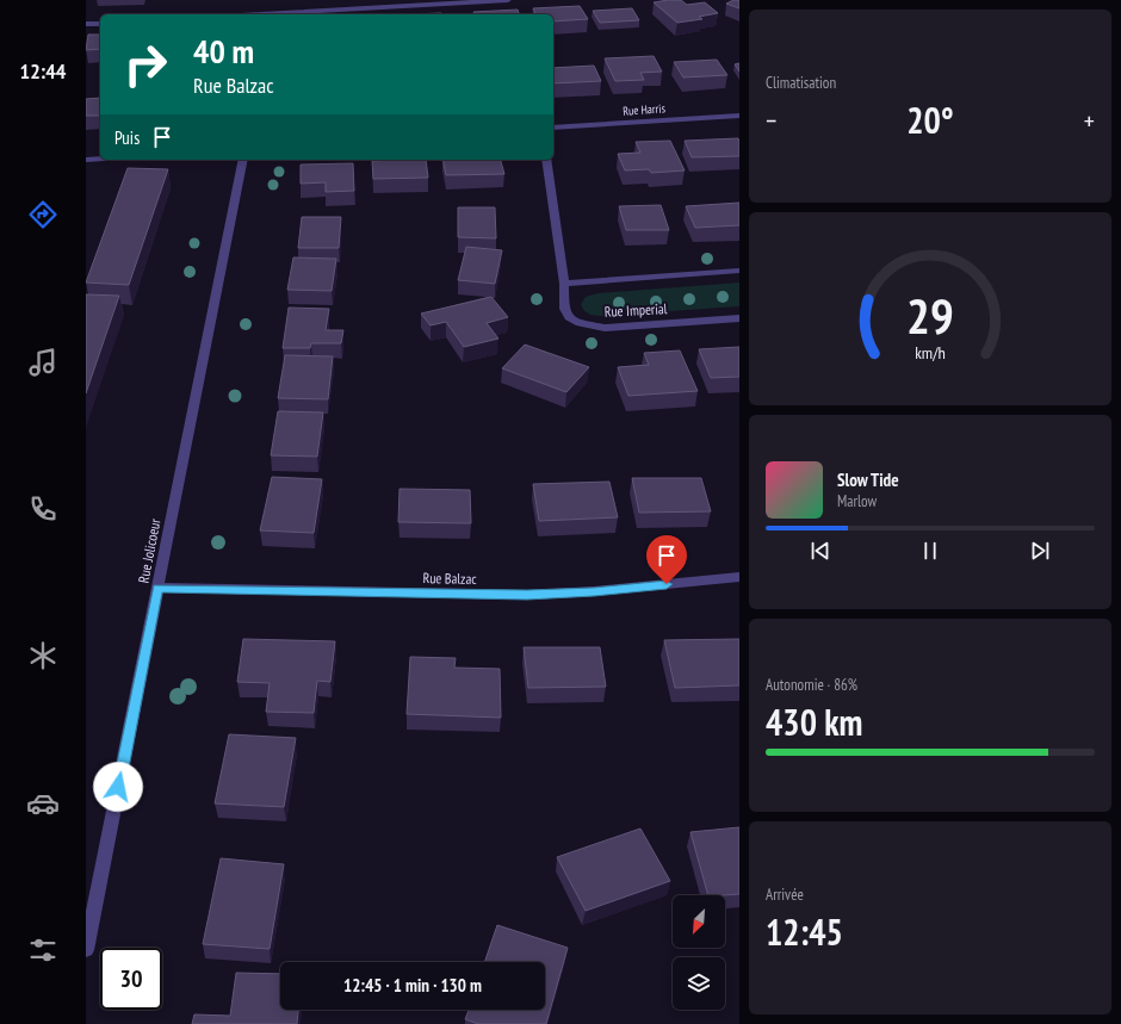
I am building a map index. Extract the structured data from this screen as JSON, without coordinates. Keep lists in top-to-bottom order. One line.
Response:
{"streets":{"street":["Rue Harris","Rue Imperial","Rue Jolicoeur","Rue Balzac"]},"crossings":[["Rue Jolicoeur","Rue Balzac"]],"north":"bottom left","page":{"tabs":"12:44","tile":["Climatisation",["Autonomie · 86%","430 km"],["Arrivée","12:45"]],"turn":["40 m","Rue Balzac"],"heat":["−","20°","+"],"then":"Puis","song":["Slow Tide","Marlow"],"limit":"30","trip":"12:45 · 1 min · 130 m","gauge":["29","km/h"]}}
